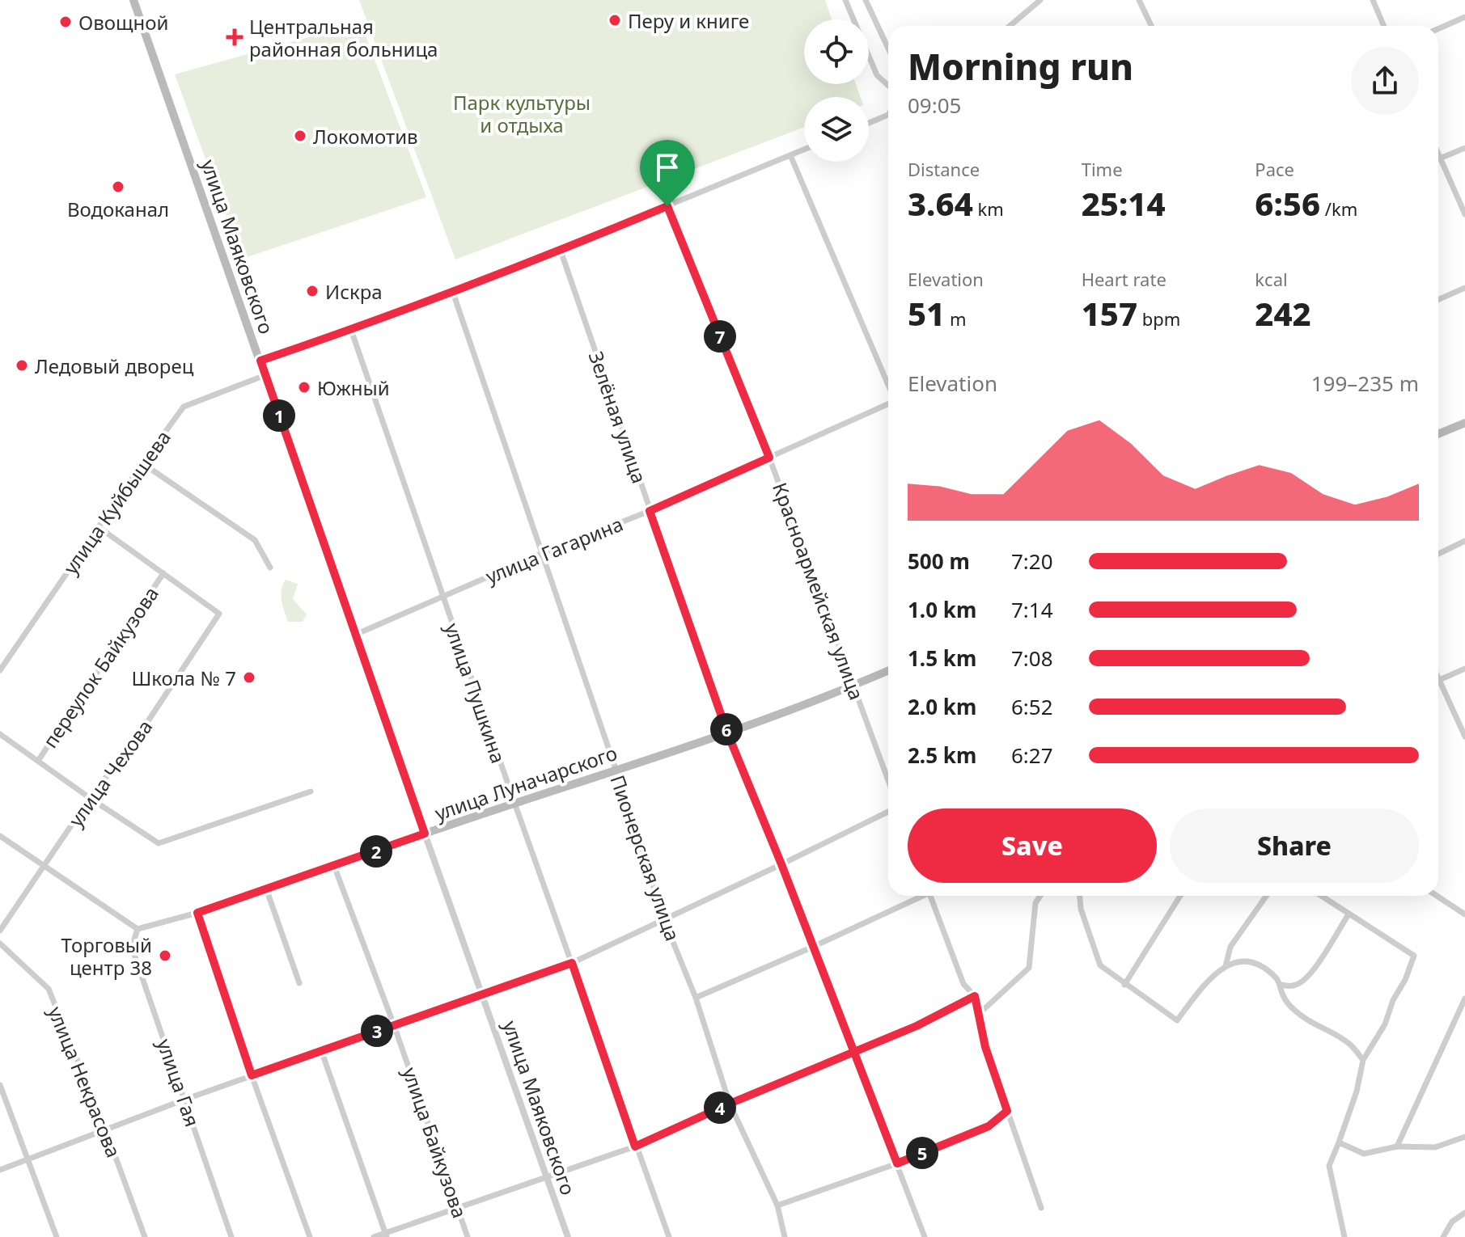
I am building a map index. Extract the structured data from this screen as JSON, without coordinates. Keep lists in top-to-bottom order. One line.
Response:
{"streets":{"main road":["улица Маяковского","улица Луначарского"],"street":["Зелёная улица","улица Куйбышева","улица Гагарина","Красноармейская улица","переулок Байкузова","улица Пушкина","улица Чехова","Пионерская улица","улица Некрасова","улица Гая","улица Байкузова"]},"crossings":[["улица Маяковского","улица Куйбышева"],["улица Маяковского","улица Гагарина"],["улица Маяковского","улица Луначарского"],["Зелёная улица","улица Гагарина"],["Зелёная улица","улица Луначарского"],["улица Гагарина","Красноармейская улица"],["улица Гагарина","улица Пушкина"],["улица Гагарина","Пионерская улица"],["Красноармейская улица","улица Луначарского"],["переулок Байкузова","улица Чехова"],["улица Пушкина","улица Луначарского"],["улица Луначарского","Пионерская улица"],["улица Луначарского","улица Гая"],["улица Луначарского","улица Байкузова"]],"parks":["Парк культуры и отдыха"],"places":{"other":["Перу и книге","Овощной","Локомотив","Водоканал","Искра","Ледовый дворец","Южный","Школа № 7","Торговый центр 38"],"health":["Центральная районная больница"]},"page":{"heading":["Morning run","09:05"],"stats":[["Distance","3.64 km"],["Time","25:14"],["Pace","6:56 /km"],["Elevation","51 m"],["Heart rate","157 bpm"],["kcal","242"]],"pins":["7","1","6","2","3","4","5"],"chart":["Elevation","199–235 m"],"list":[{"name":"500 m","note":"7:20"},{"name":"1.0 km","note":"7:14"},{"name":"1.5 km","note":"7:08"},{"name":"2.0 km","note":"6:52"},{"name":"2.5 km","note":"6:27"}],"buttons":["Save","Share"]}}
